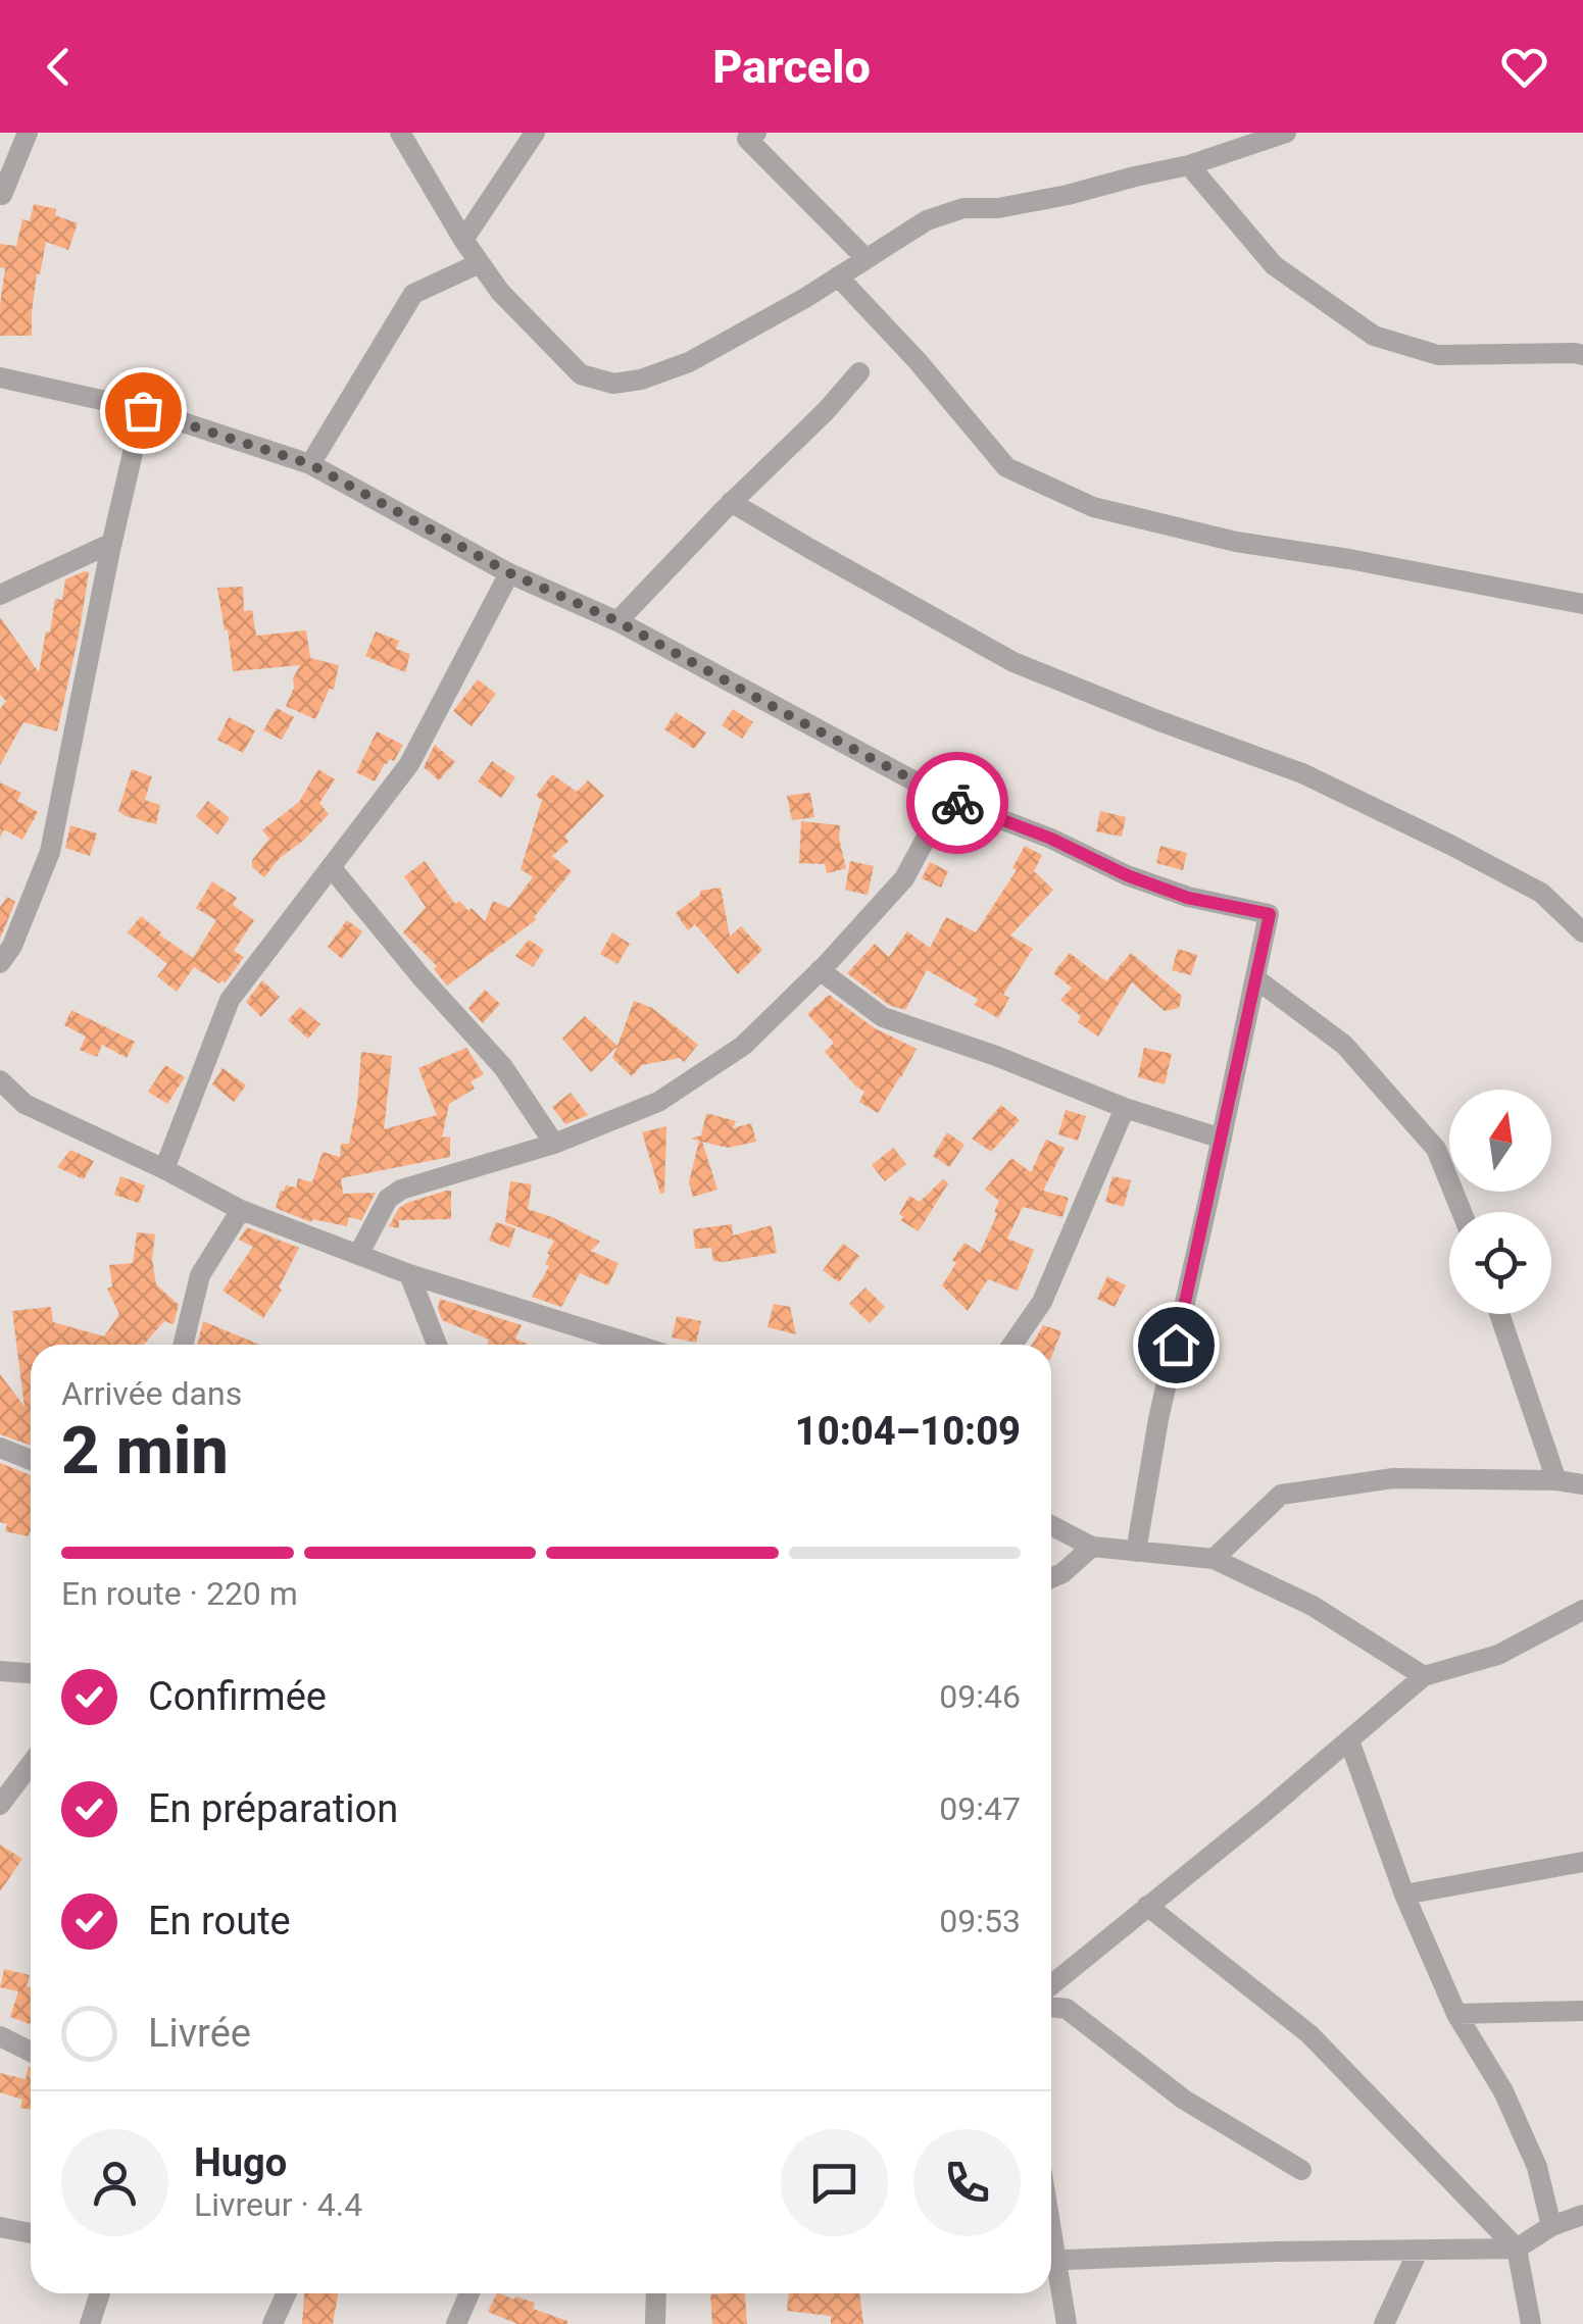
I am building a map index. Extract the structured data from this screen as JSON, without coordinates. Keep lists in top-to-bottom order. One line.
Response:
{"north":"top","page":{"header":"Parcelo","heading":["2 min","Arrivée dans","10:04–10:09"],"panel":["Hugo","Livreur · 4.4"],"bar":"En route · 220 m","list":[["Confirmée","09:46"],["En préparation","09:47"],["En route","09:53"],"Livrée"]}}
